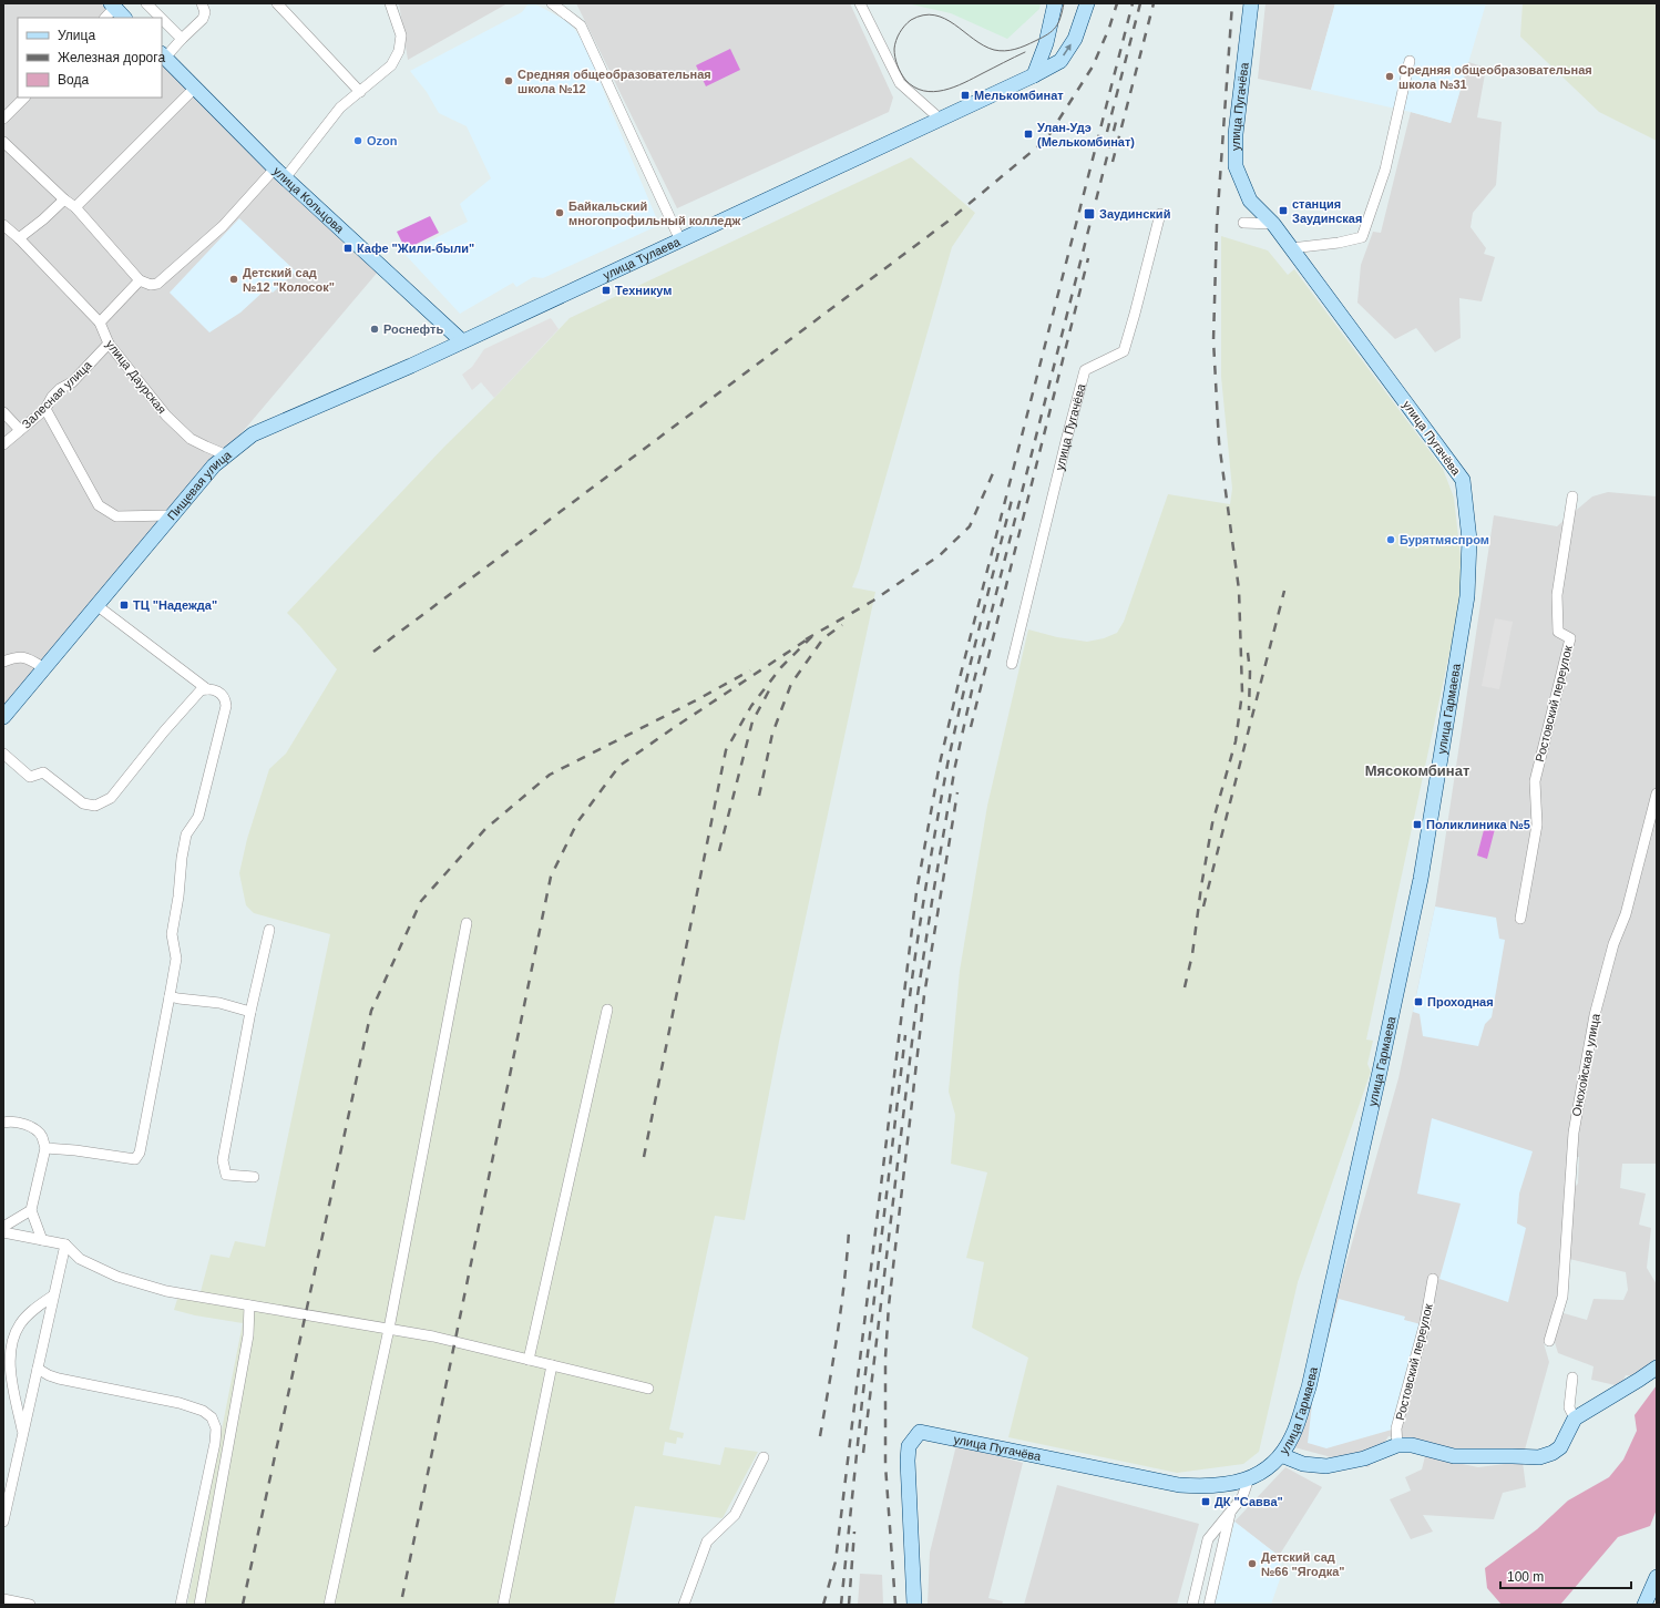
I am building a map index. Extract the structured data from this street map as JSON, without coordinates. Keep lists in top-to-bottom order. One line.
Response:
{"streets":{"street":["улица Пугачёва","улица Кольцова","улица Тулаева","улица Даурская","Залесная улица","Пищевая улица","Ростовский переулок","улица Гармаева","Онохойская улица"]},"crossings":[["улица Пугачёва","улица Гармаева"],["улица Кольцова","улица Тулаева"],["улица Кольцова","Пищевая улица"],["улица Тулаева","Пищевая улица"],["улица Даурская","Залесная улица"],["улица Даурская","Пищевая улица"]],"districts":["Мясокомбинат"],"places":{"other":["Средняя общеобразовательная школа №31","Средняя общеобразовательная школа №12","Ozon","Байкальский многопрофильный колледж","Детский сад №12 \"Колосок\"","Роснефть","Бурятмяспром","Детский сад №66 \"Ягодка\""],"transit":["Мелькомбинат","Улан-Удэ (Мелькомбинат)","станция Заудинская","Заудинский","Кафе \"Жили-были\"","Техникум","ТЦ \"Надежда\"","Поликлиника №5","Проходная","ДК \"Савва\""]},"legend":["Улица","Железная дорога","Вода"],"scale_bar":"100 m"}
